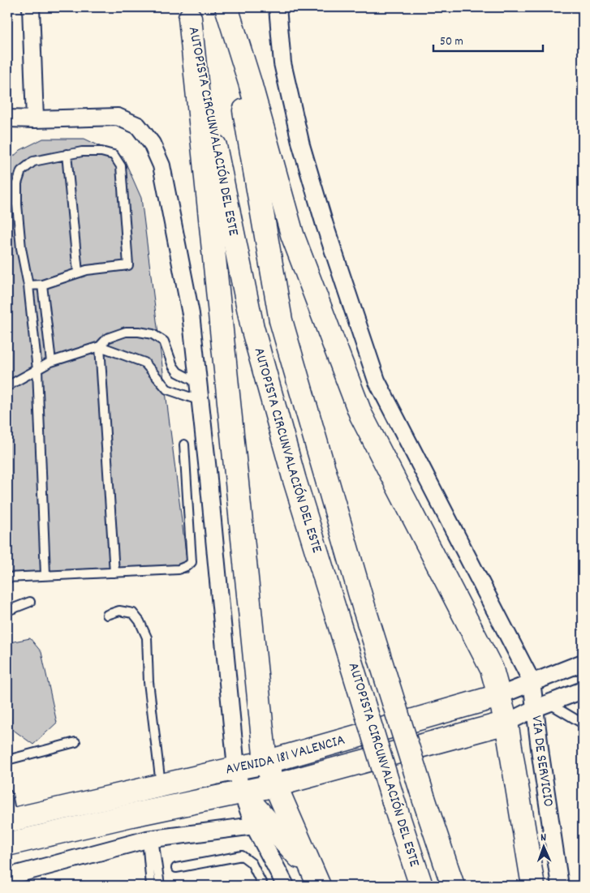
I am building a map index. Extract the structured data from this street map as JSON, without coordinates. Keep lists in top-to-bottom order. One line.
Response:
{"streets":{"main road":["AUTOPISTA CIRCUNVALACIÓN DEL ESTE","AVENIDA 181 VALENCIA"],"street":["VÍA DE SERVICIO"]},"crossings":[["AVENIDA 181 VALENCIA","VÍA DE SERVICIO"]],"scale_bar":"50 m","north":"top"}
